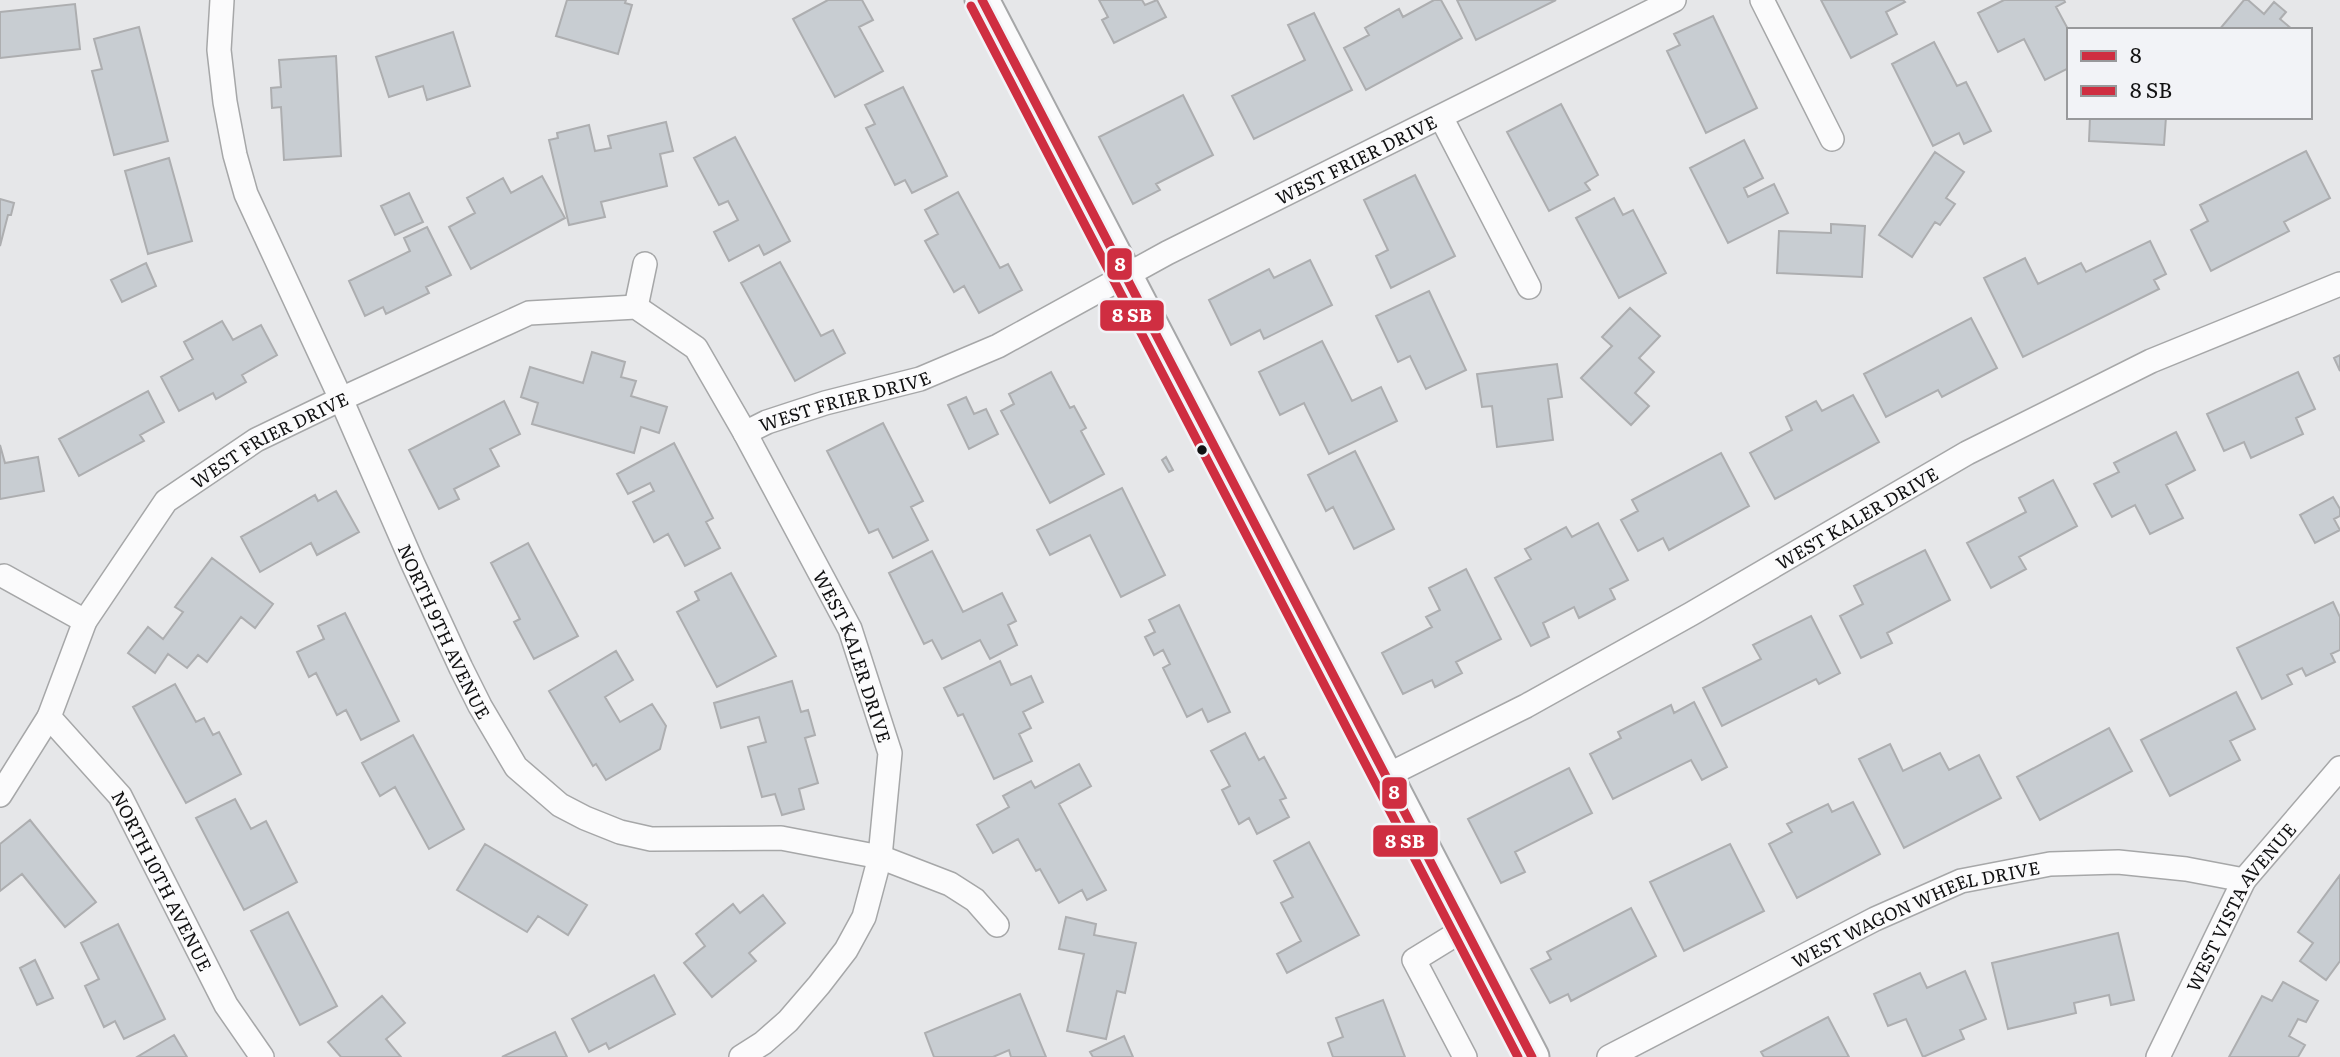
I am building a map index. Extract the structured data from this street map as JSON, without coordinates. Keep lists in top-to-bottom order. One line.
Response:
{"streets":{"street":["WEST FRIER DRIVE","WEST KALER DRIVE","NORTH 9TH AVENUE","NORTH 10TH AVENUE","WEST VISTA AVENUE","WEST WAGON WHEEL DRIVE"]},"crossings":[["WEST FRIER DRIVE","WEST KALER DRIVE"],["WEST FRIER DRIVE","NORTH 9TH AVENUE"],["WEST FRIER DRIVE","NORTH 10TH AVENUE"],["WEST KALER DRIVE","NORTH 9TH AVENUE"],["WEST VISTA AVENUE","WEST WAGON WHEEL DRIVE"]],"lines":["transit line 8"],"legend":["8","8 SB"]}
